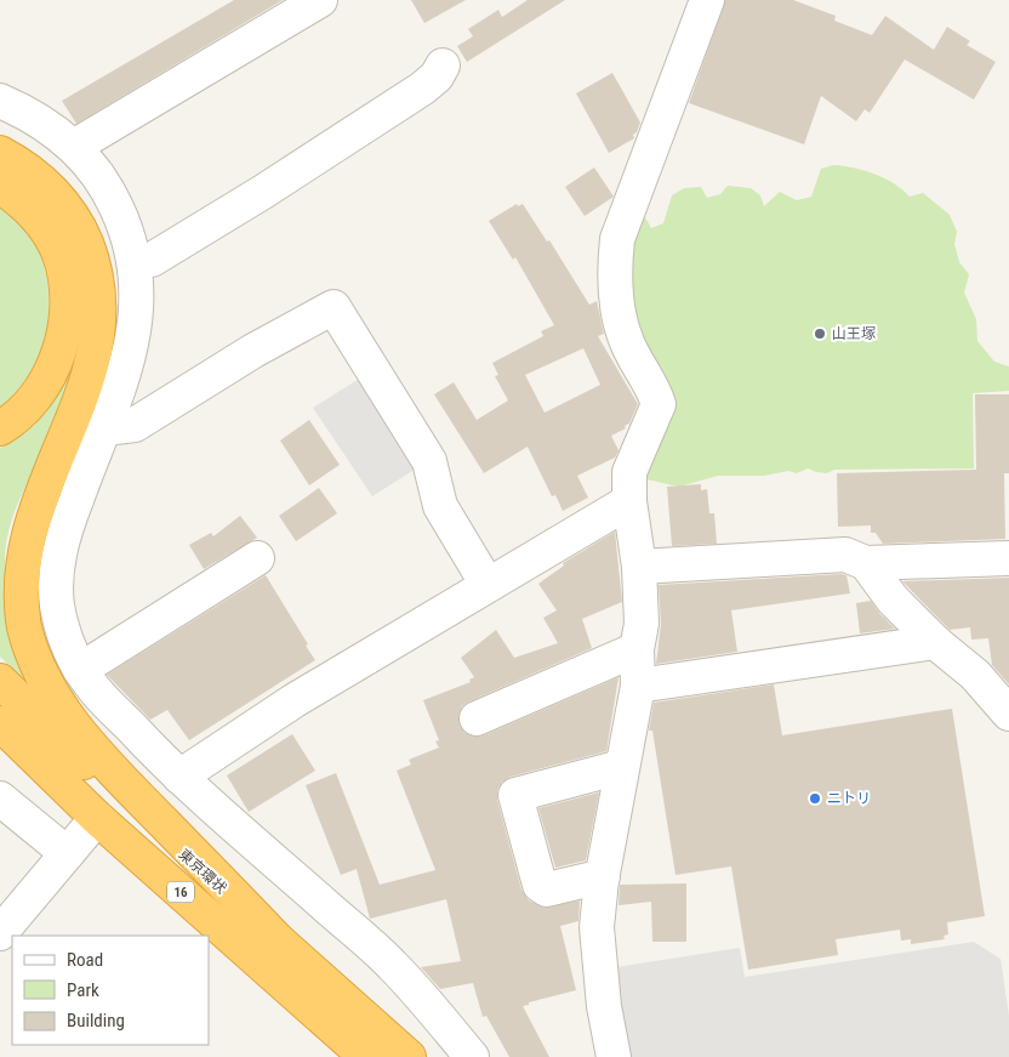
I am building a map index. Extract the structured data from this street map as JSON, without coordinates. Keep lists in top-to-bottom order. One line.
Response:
{"streets":{"highway":["東京環状","16"]},"places":["山王塚","ニトリ"],"legend":["Road","Park","Building"]}
